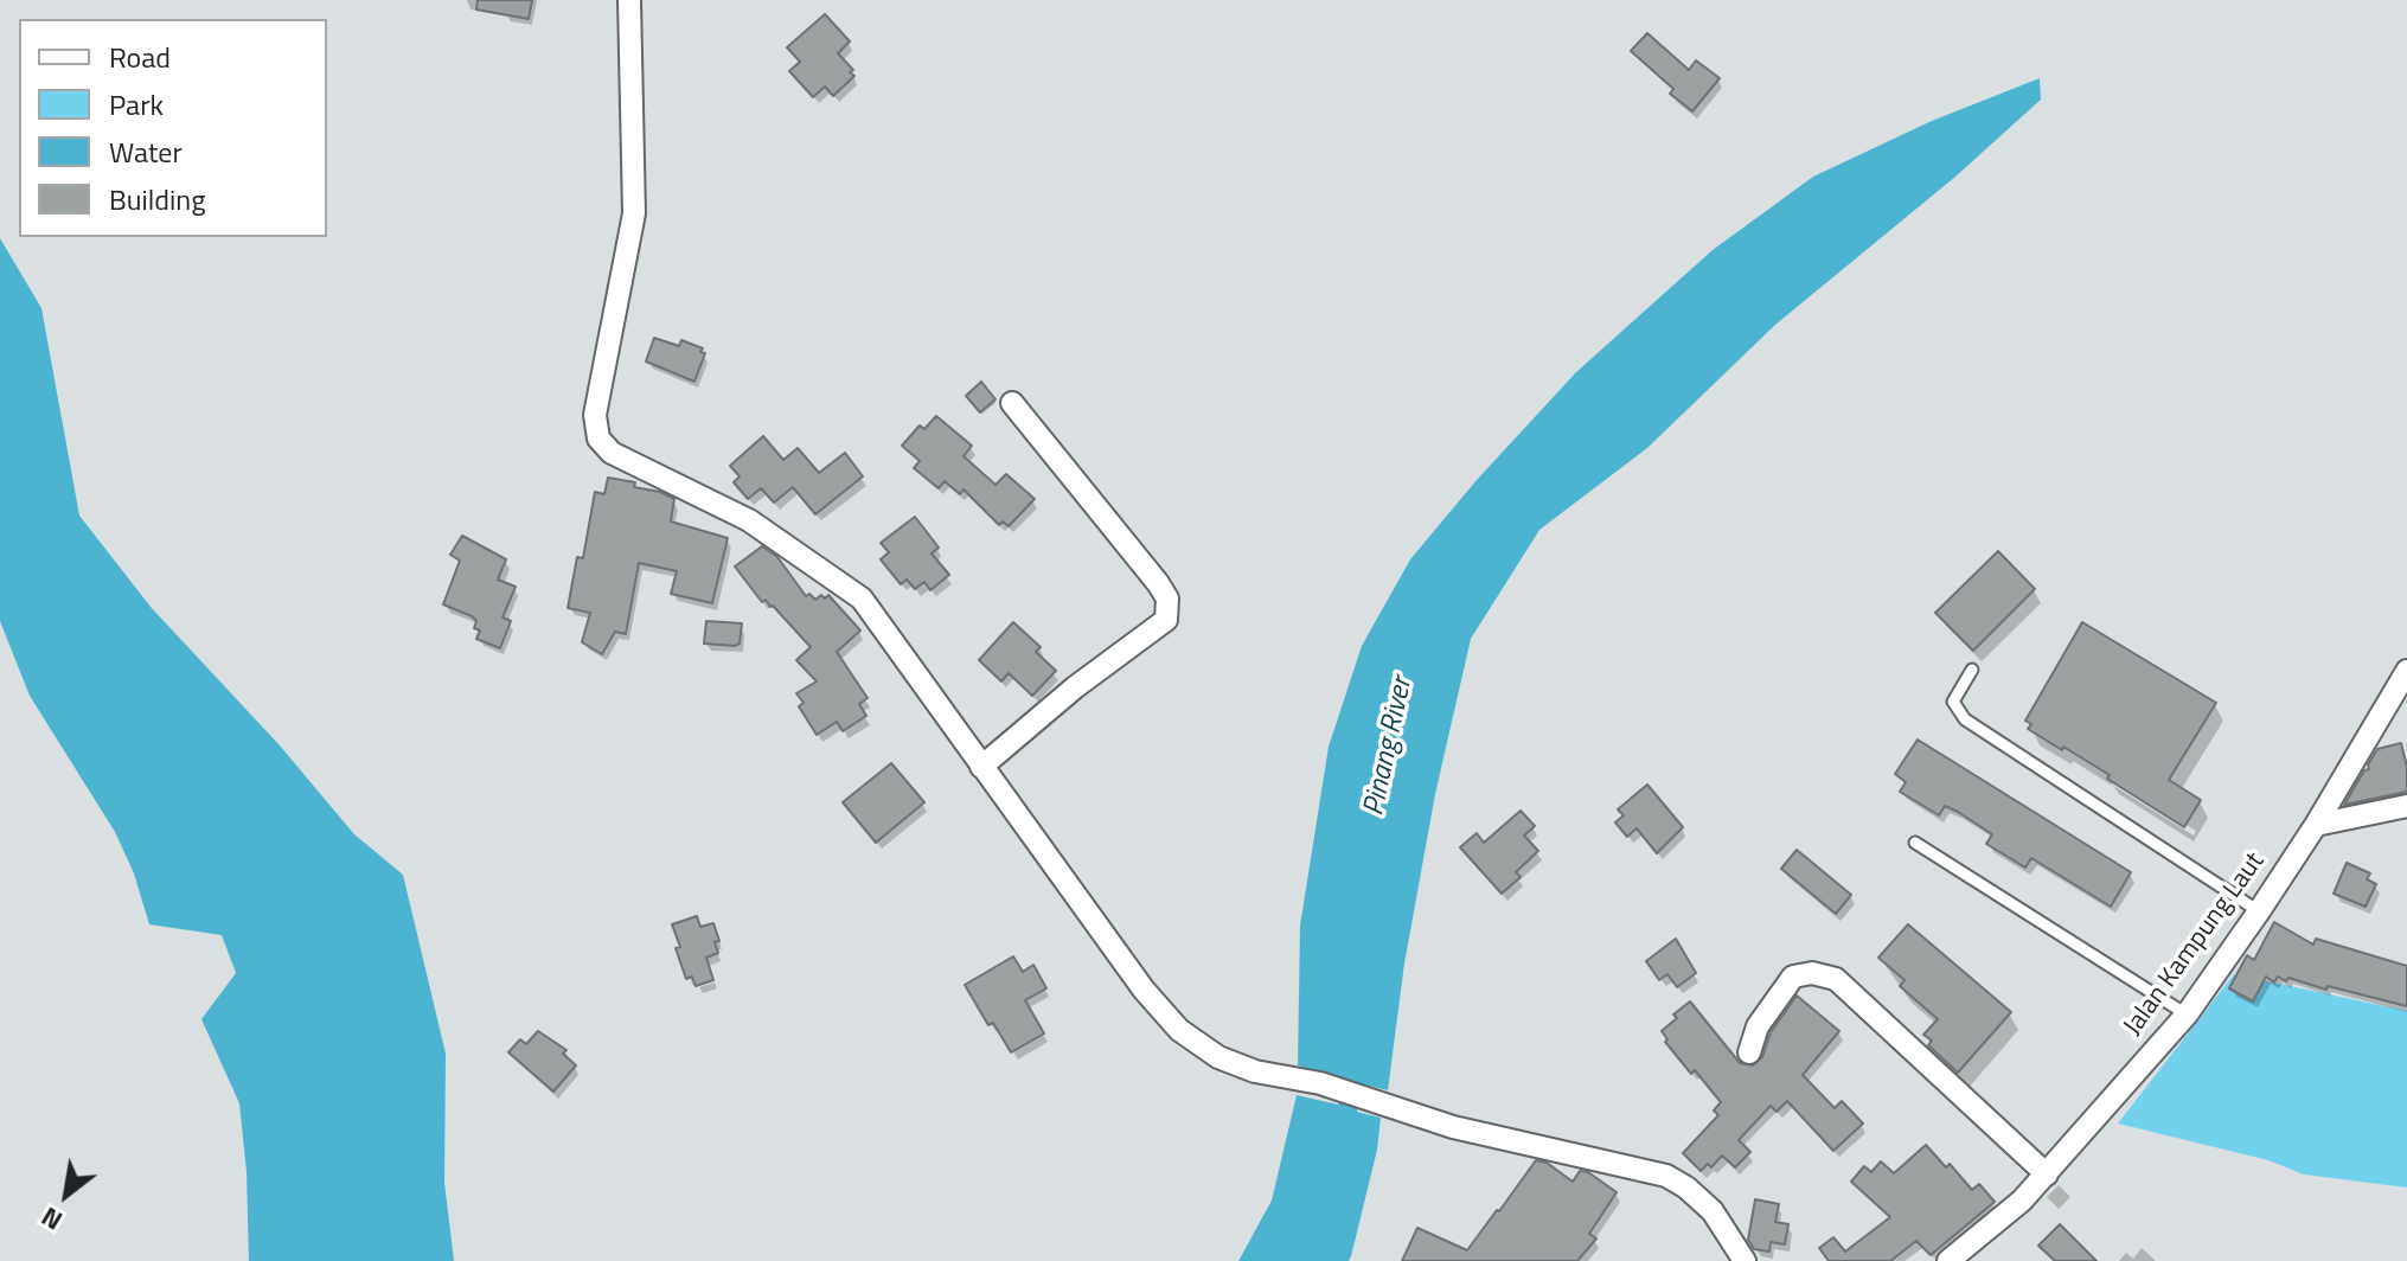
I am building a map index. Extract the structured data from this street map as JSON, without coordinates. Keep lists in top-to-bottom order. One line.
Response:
{"streets":{"street":["Jalan Kampung Laut"]},"water":["Pinang River"],"legend":["Road","Park","Water","Building"],"north":"bottom left"}
